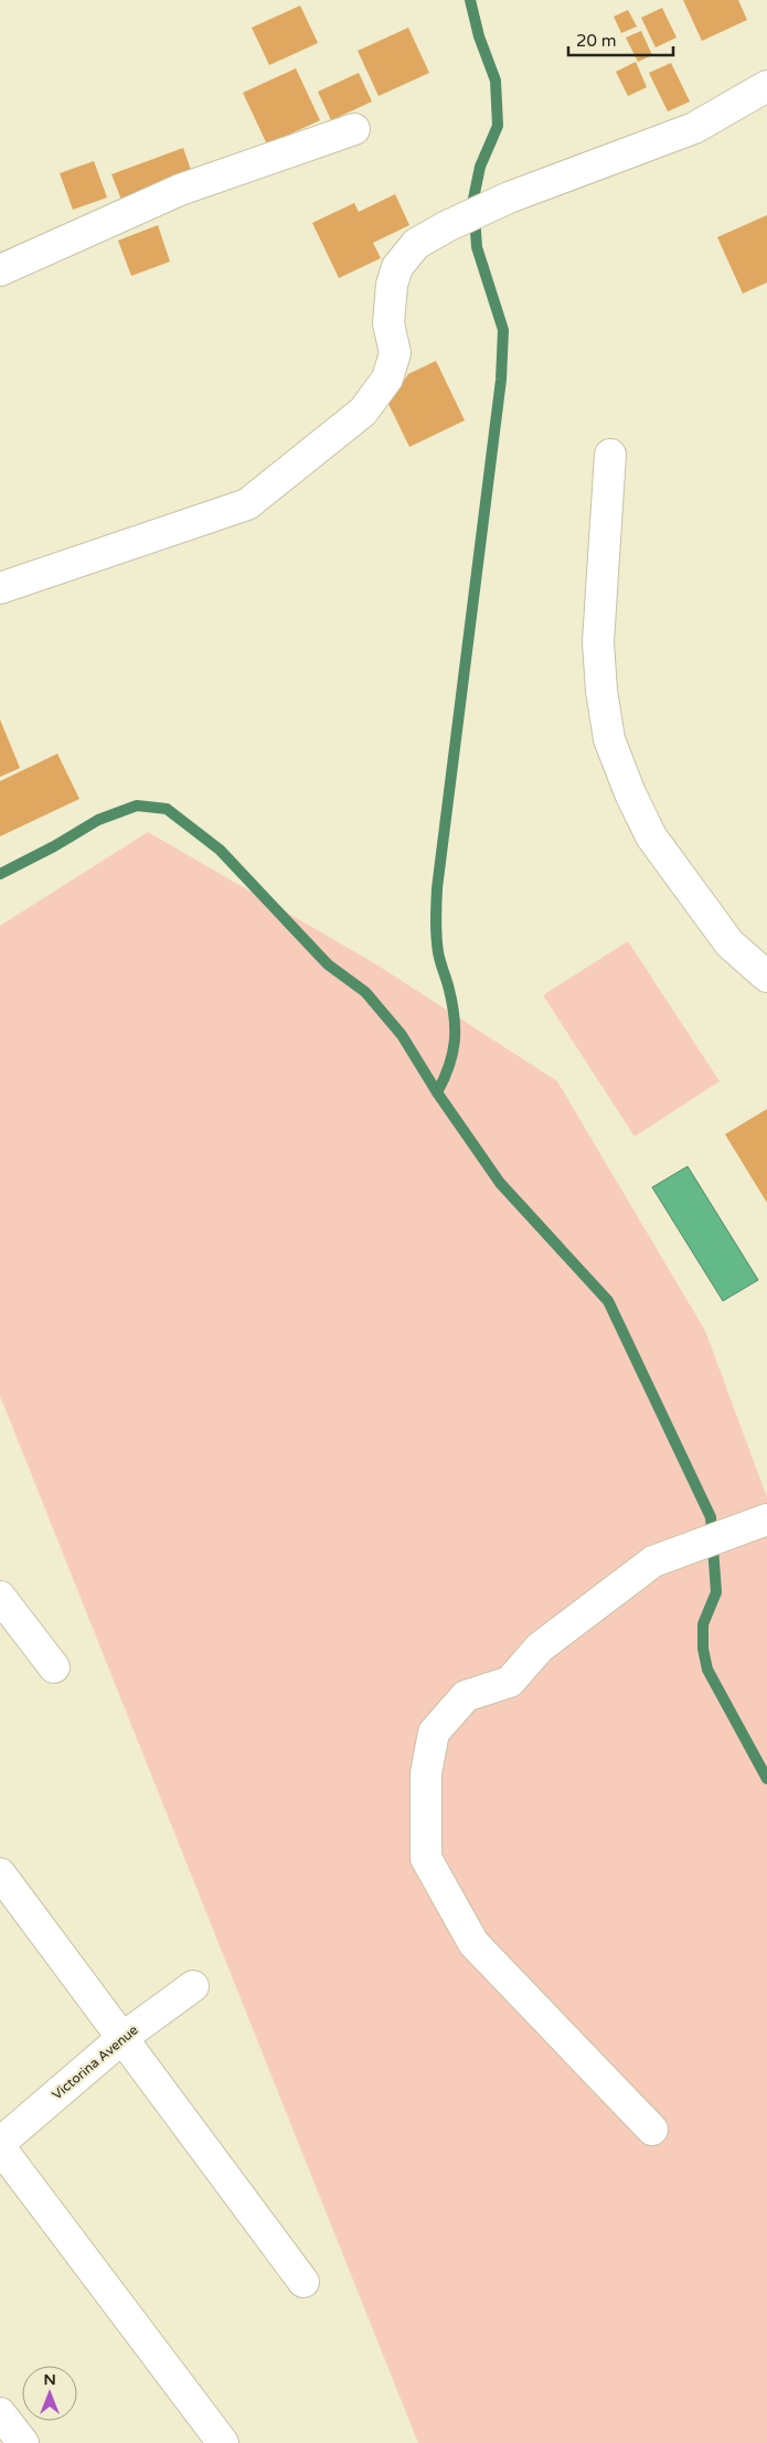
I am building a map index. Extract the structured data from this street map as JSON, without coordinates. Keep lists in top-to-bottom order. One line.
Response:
{"streets":{"street":["Victorina Avenue"]},"scale_bar":"20 m","north":"top"}
